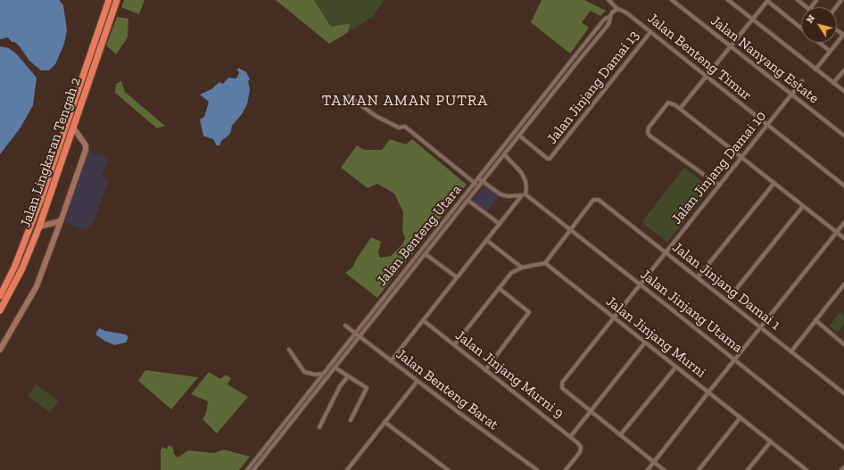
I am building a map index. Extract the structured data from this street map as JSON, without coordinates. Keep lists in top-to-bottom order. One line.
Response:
{"streets":{"highway":["Jalan Lingkaran Tengah 2"],"street":["Jalan Benteng Timur","Jalan Nanyang Estate","Jalan Jinjang Damai 13","Jalan Jinjang Damai 10","Jalan Benteng Utara","Jalan Jinjang Damai 1","Jalan Jinjang Utama","Jalan Jinjang Murni","Jalan Jinjang Murni 9","Jalan Benteng Barat"]},"crossings":[["Jalan Benteng Timur","Jalan Jinjang Damai 13"],["Jalan Benteng Timur","Jalan Jinjang Damai 10"],["Jalan Benteng Timur","Jalan Benteng Utara"],["Jalan Nanyang Estate","Jalan Jinjang Damai 10"],["Jalan Jinjang Damai 13","Jalan Benteng Utara"],["Jalan Jinjang Damai 10","Jalan Jinjang Damai 1"],["Jalan Jinjang Damai 10","Jalan Jinjang Utama"],["Jalan Jinjang Damai 10","Jalan Jinjang Murni"],["Jalan Benteng Utara","Jalan Benteng Barat"],["Jalan Jinjang Damai 1","Jalan Jinjang Utama"]],"districts":["TAMAN AMAN PUTRA"],"north":"top left"}
